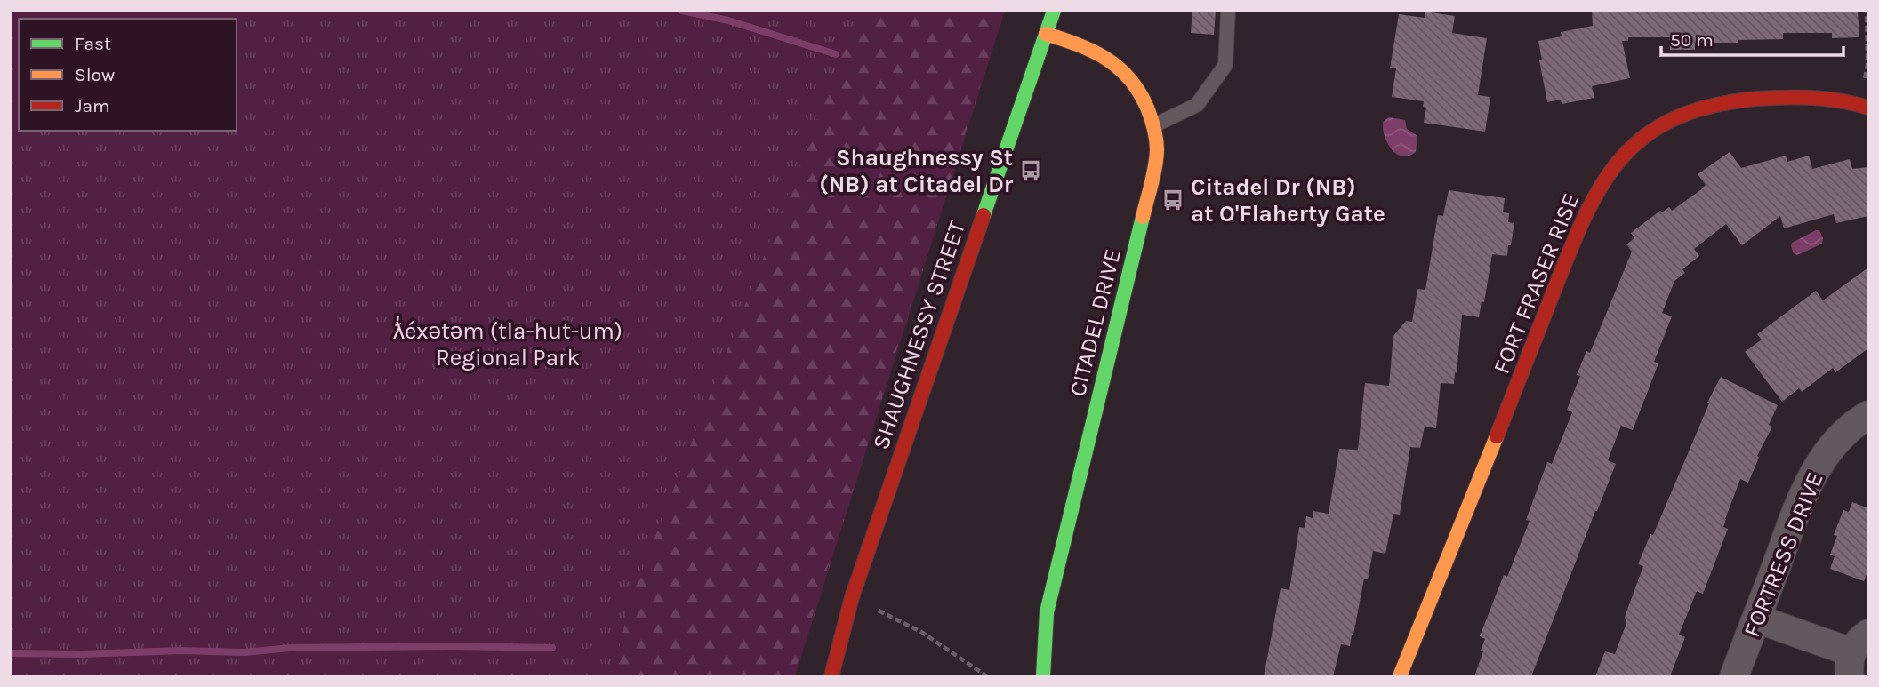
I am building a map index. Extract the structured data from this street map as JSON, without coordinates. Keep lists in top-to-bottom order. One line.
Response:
{"streets":{"street":["FORT FRASER RISE","CITADEL DRIVE","SHAUGHNESSY STREET","FORTRESS DRIVE"]},"crossings":[["CITADEL DRIVE","SHAUGHNESSY STREET"]],"parks":["ƛ̓éxətəm (tla-hut-um) Regional Park"],"places":{"bus stop":["Shaughnessy St (NB) at Citadel Dr","Citadel Dr (NB) at O'Flaherty Gate"]},"legend":["Fast","Slow","Jam"],"scale_bar":"50 m"}
